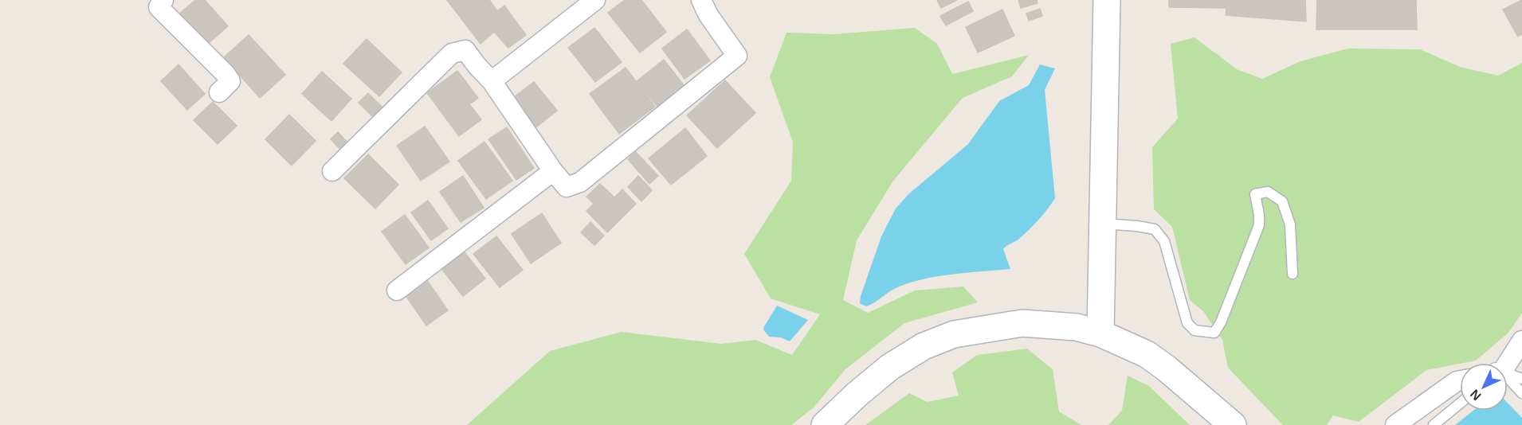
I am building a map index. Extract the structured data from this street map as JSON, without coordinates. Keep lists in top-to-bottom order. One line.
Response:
{"north":"bottom left"}
